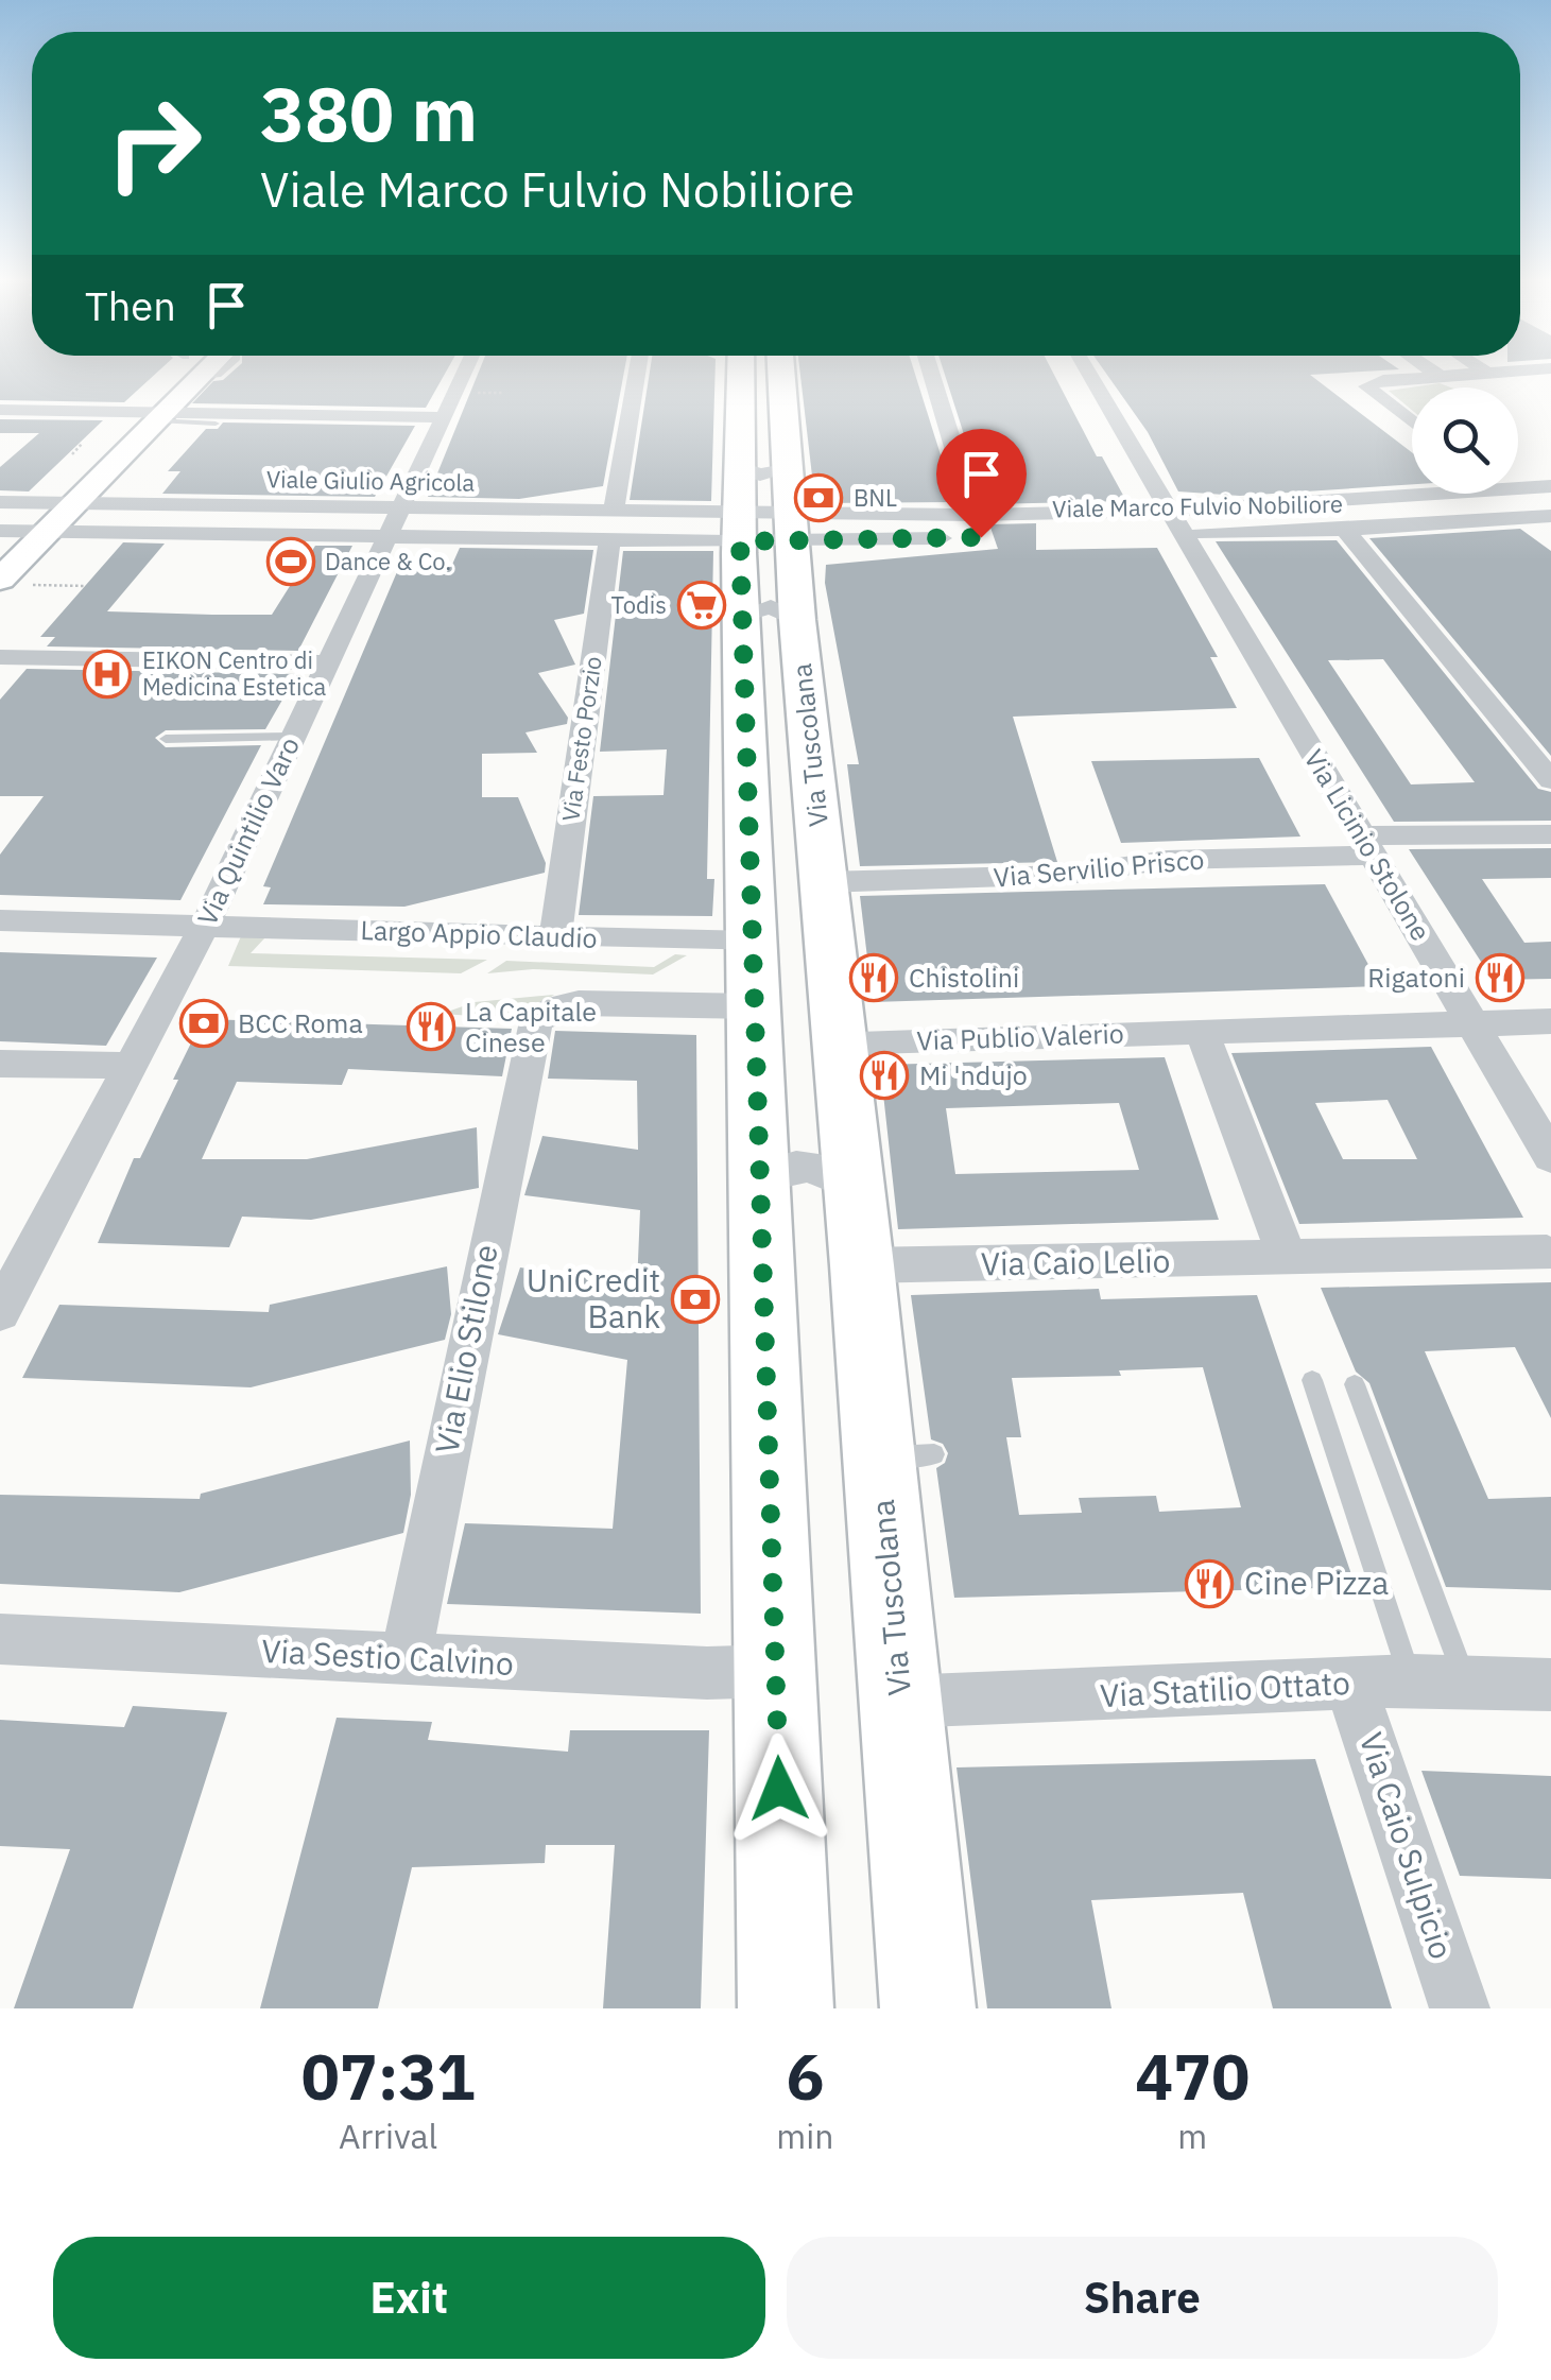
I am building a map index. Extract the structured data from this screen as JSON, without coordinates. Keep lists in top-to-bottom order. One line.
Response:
{"streets":{"main road":["Via Tuscolana"],"street":["Viale Giulio Agricola","Viale Marco Fulvio Nobiliore","Via Festo Porzio","Via Quintilio Varo","Via Licinio Stolone","Via Servilio Prisco","Largo Appio Claudio","Via Publio Valerio","Via Caio Lelio","Via Elio Stilone","Via Sestio Calvino","Via Statilio Ottato","Via Caio Sulpicio"]},"crossings":[["Viale Giulio Agricola","Viale Marco Fulvio Nobiliore"],["Viale Giulio Agricola","Via Tuscolana"],["Viale Giulio Agricola","Via Quintilio Varo"],["Viale Marco Fulvio Nobiliore","Via Tuscolana"],["Viale Marco Fulvio Nobiliore","Via Licinio Stolone"],["Via Festo Porzio","Largo Appio Claudio"],["Via Tuscolana","Via Servilio Prisco"],["Via Tuscolana","Largo Appio Claudio"],["Via Tuscolana","Via Publio Valerio"],["Via Tuscolana","Via Caio Lelio"],["Via Tuscolana","Via Elio Stilone"],["Via Tuscolana","Via Sestio Calvino"],["Via Tuscolana","Via Statilio Ottato"],["Via Quintilio Varo","Largo Appio Claudio"],["Via Licinio Stolone","Via Servilio Prisco"],["Via Licinio Stolone","Via Publio Valerio"],["Via Elio Stilone","Via Sestio Calvino"],["Via Statilio Ottato","Via Caio Sulpicio"]],"places":{"bank":["BNL","BCC Roma","UniCredit Bank"],"sports":["Dance & Co."],"supermarket":["Todis"],"hospital":["EIKON Centro di Medicina Estetica"],"restaurant":["Chistolini","Rigatoni","La Capitale Cinese","Mi 'ndujo","Cine Pizza"]},"page":{"turn":["380 m","Viale Marco Fulvio Nobiliore"],"then":"Then","eta":["07:31","Arrival","6","min","470","m"],"buttons":["Exit","Share"]}}
